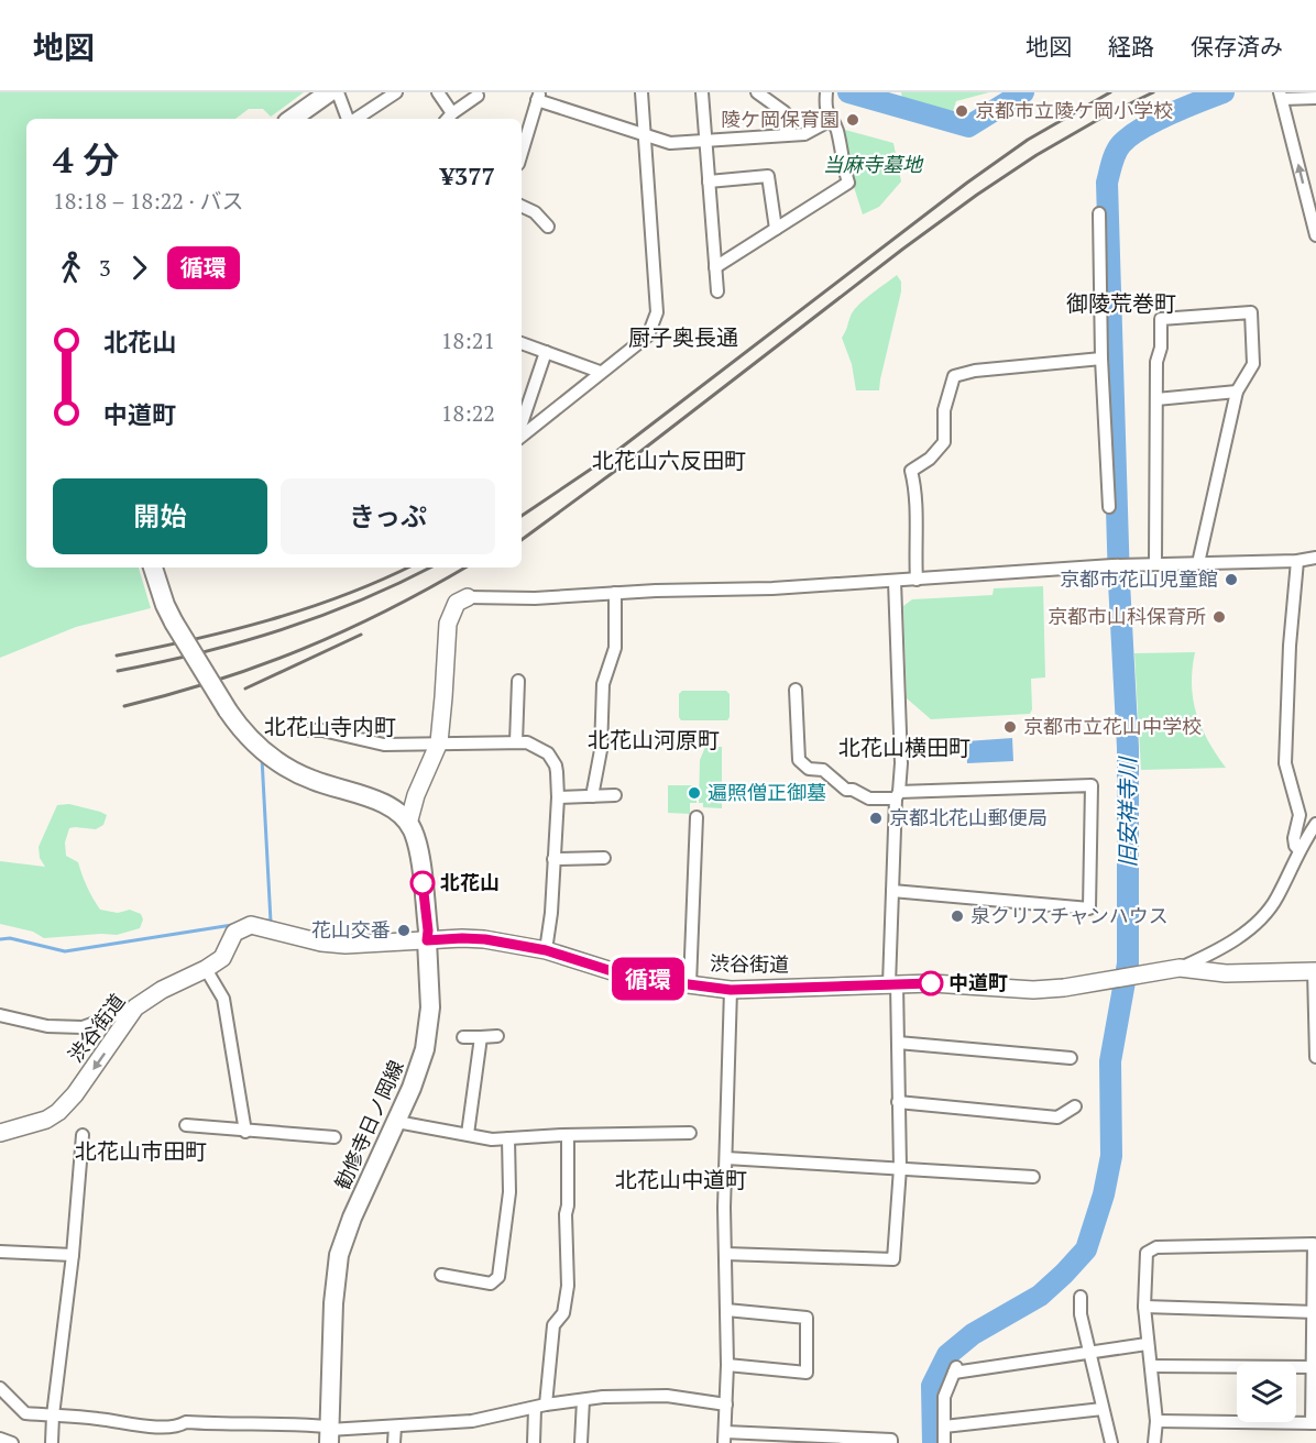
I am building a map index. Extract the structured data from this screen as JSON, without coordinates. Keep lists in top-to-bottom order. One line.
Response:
{"streets":{"main road":["渋谷街道","勧修寺日ノ岡線"]},"crossings":[["渋谷街道","勧修寺日ノ岡線"]],"districts":["御陵荒巻町","厨子奥長通","北花山六反田町","北花山寺内町","北花山河原町","北花山横田町","北花山市田町","北花山中道町"],"water":["旧安祥寺川"],"parks":["当麻寺墓地"],"places":["京都市立陵ケ岡小学校","陵ケ岡保育園","京都市花山児童館","京都市山科保育所","京都市立花山中学校","遍照僧正御墓","京都北花山郵便局","北花山","泉クリスチャンハウス","花山交番","中道町"],"lines":["bus line 循環"],"page":{"header":"地図","nav":["地図","経路","保存済み"],"on_map":"循環","heading":["4 分","18:18 – 18:22 · バス","¥377"],"legs":["3","循環"],"list":[{"name":"北花山","value":"18:21"},{"name":"中道町","value":"18:22"}],"buttons":["開始","きっぷ"]}}
